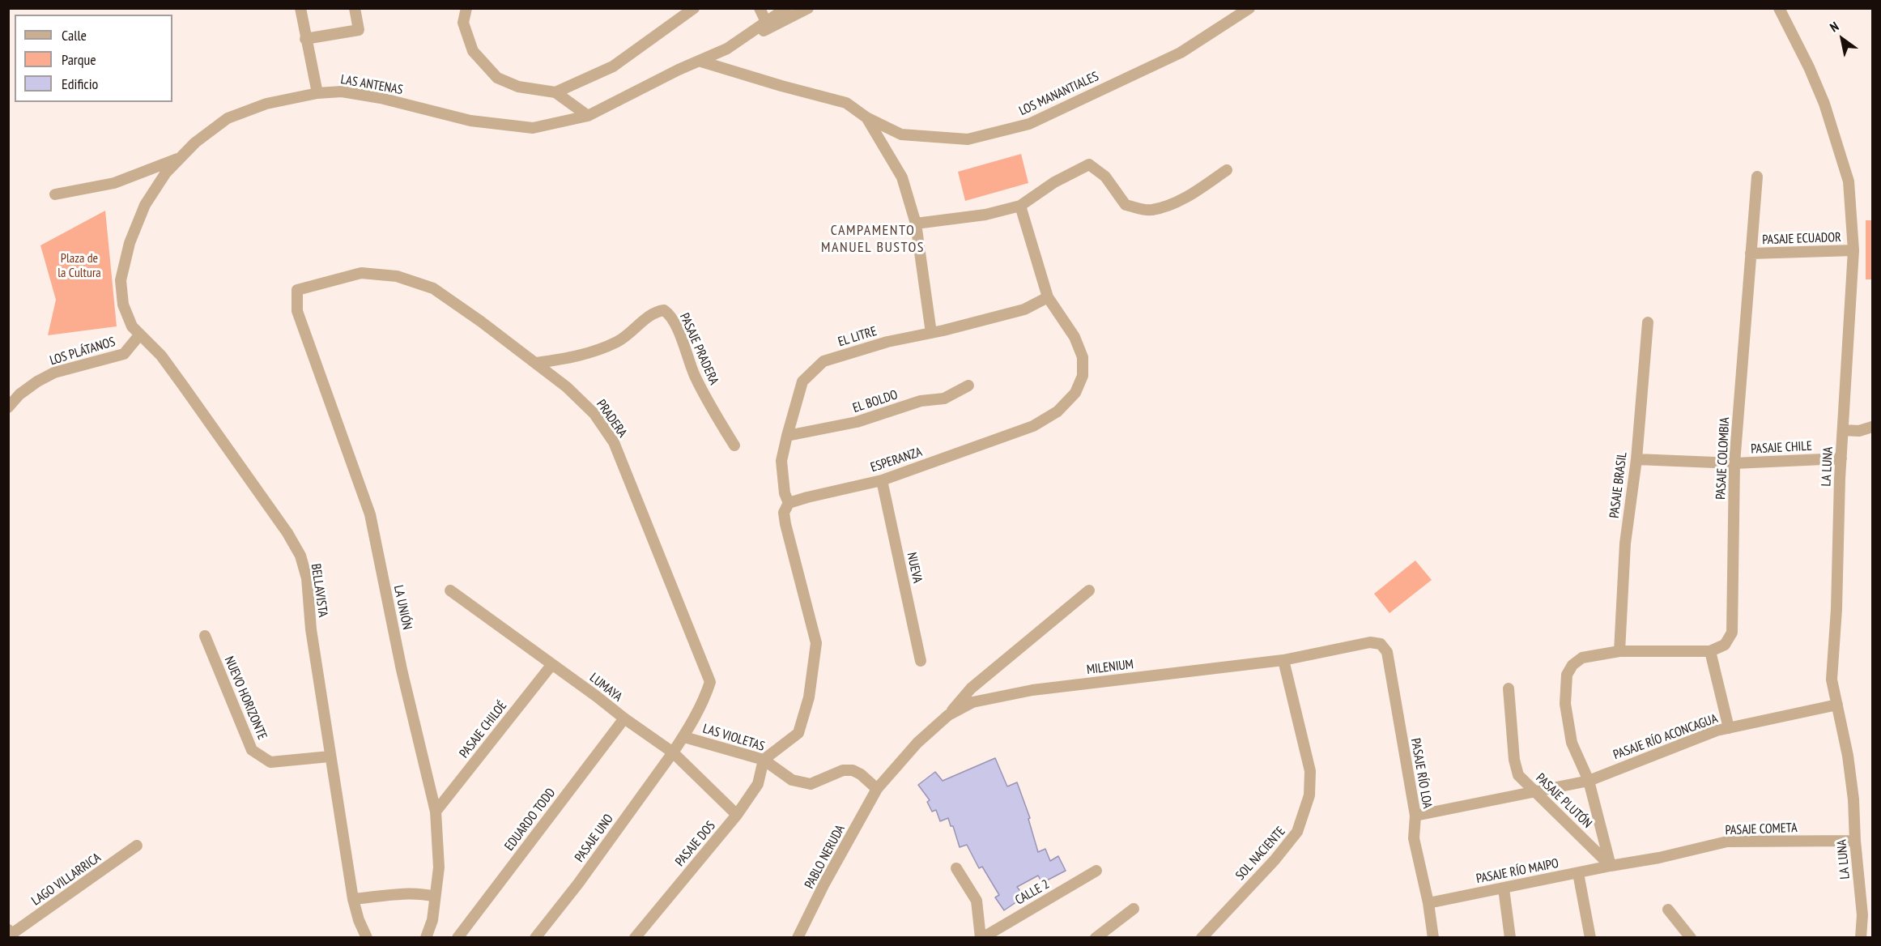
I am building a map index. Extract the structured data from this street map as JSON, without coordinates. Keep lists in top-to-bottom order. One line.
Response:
{"streets":{"street":["LAS ANTENAS","LOS MANANTIALES","PASAJE ECUADOR","EL LITRE","PASAJE PRADERA","LOS PLÁTANOS","EL BOLDO","PRADERA","PASAJE CHILE","PASAJE COLOMBIA","ESPERANZA","LA LUNA","PASAJE BRASIL","NUEVA","BELLAVISTA","LA UNIÓN","MILENIUM","LUMAYA","NUEVO HORIZONTE","PASAJE CHILOÉ","PASAJE RÍO ACONCAGUA","LAS VIOLETAS","PASAJE RÍO LOA","PASAJE PLUTÓN","EDUARDO TODD","PASAJE COMETA","PASAJE UNO","PASAJE DOS","SOL NACIENTE","PABLO NERUDA","PASAJE RÍO MAIPO","LAGO VILLARRICA","CALLE 2"]},"crossings":[["LAS ANTENAS","LOS MANANTIALES"],["LAS ANTENAS","LOS PLÁTANOS"],["LAS ANTENAS","BELLAVISTA"],["PASAJE ECUADOR","PASAJE COLOMBIA"],["PASAJE ECUADOR","LA LUNA"],["EL LITRE","EL BOLDO"],["EL LITRE","ESPERANZA"],["PASAJE PRADERA","PRADERA"],["LOS PLÁTANOS","BELLAVISTA"],["PRADERA","LA UNIÓN"],["PRADERA","LUMAYA"],["PRADERA","LAS VIOLETAS"],["PRADERA","PASAJE UNO"],["PASAJE CHILE","PASAJE COLOMBIA"],["PASAJE CHILE","LA LUNA"],["PASAJE CHILE","PASAJE BRASIL"],["ESPERANZA","NUEVA"],["LA LUNA","PASAJE RÍO ACONCAGUA"],["LA LUNA","PASAJE COMETA"],["BELLAVISTA","NUEVO HORIZONTE"],["LA UNIÓN","PASAJE CHILOÉ"],["MILENIUM","LAS VIOLETAS"],["MILENIUM","PASAJE RÍO LOA"],["MILENIUM","SOL NACIENTE"],["MILENIUM","PABLO NERUDA"],["LUMAYA","PASAJE CHILOÉ"],["LUMAYA","EDUARDO TODD"],["LUMAYA","PASAJE UNO"],["LUMAYA","PASAJE DOS"],["PASAJE RÍO ACONCAGUA","PASAJE RÍO LOA"],["PASAJE RÍO ACONCAGUA","PASAJE PLUTÓN"],["LAS VIOLETAS","PASAJE DOS"],["LAS VIOLETAS","PABLO NERUDA"],["PASAJE RÍO LOA","PASAJE RÍO MAIPO"],["PASAJE PLUTÓN","PASAJE COMETA"],["PASAJE PLUTÓN","PASAJE RÍO MAIPO"],["PASAJE COMETA","PASAJE RÍO MAIPO"]],"districts":["CAMPAMENTO MANUEL BUSTOS"],"parks":["Plaza de la Cultura"],"legend":["Calle","Parque","Edificio"],"north":"top left"}
